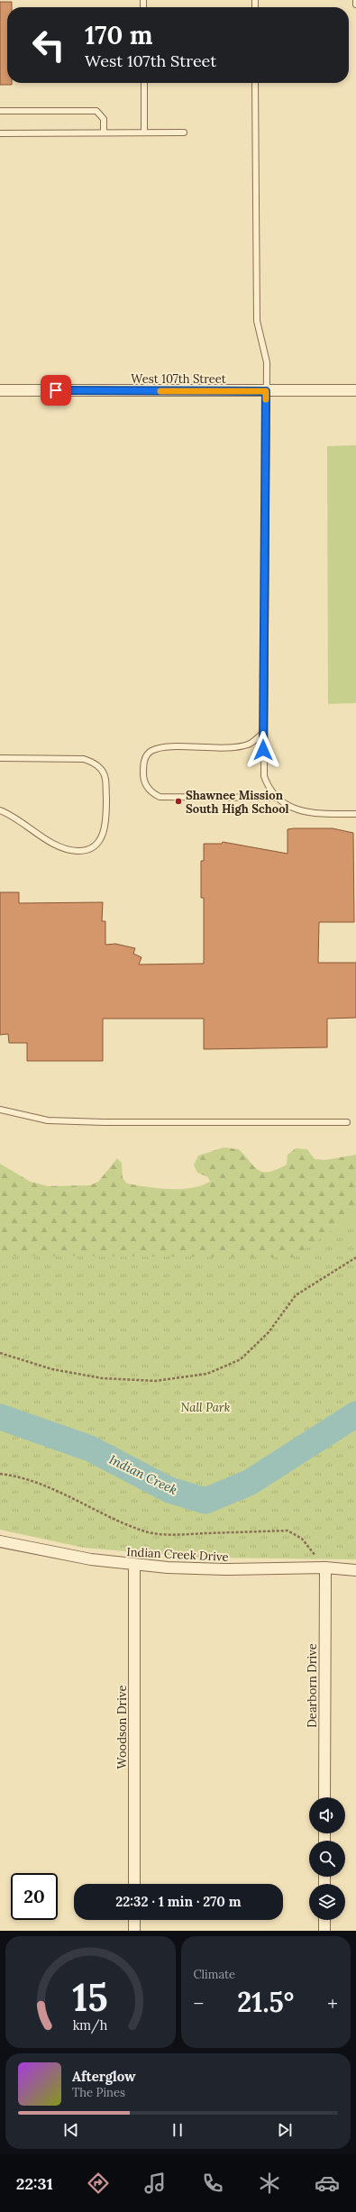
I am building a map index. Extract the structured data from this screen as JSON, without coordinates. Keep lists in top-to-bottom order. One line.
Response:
{"streets":{"street":["West 107th Street","Indian Creek Drive","Dearborn Drive","Woodson Drive"]},"crossings":[["Indian Creek Drive","Dearborn Drive"],["Indian Creek Drive","Woodson Drive"]],"water":["Indian Creek"],"parks":["Nall Park"],"places":["Shawnee Mission South High School"],"page":{"turn":["170 m","West 107th Street"],"limit":"20","trip":"22:32 · 1 min · 270 m","tile":"Climate","heat":["−","21.5°","+"],"song":["Afterglow","The Pines"],"tabs":"22:31","gauge":["15","km/h"]}}
